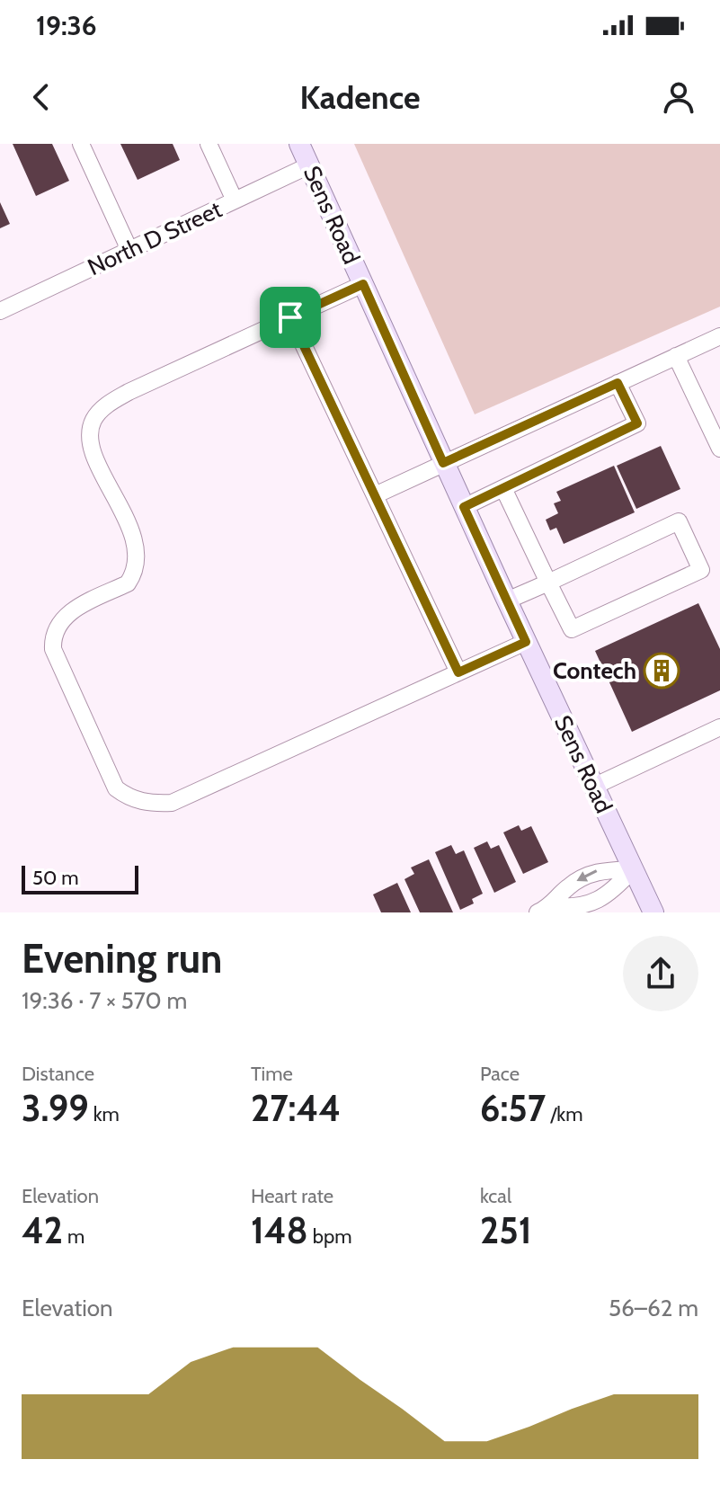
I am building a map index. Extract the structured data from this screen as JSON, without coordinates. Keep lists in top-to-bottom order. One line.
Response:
{"streets":{"main road":["Sens Road"],"street":["North D Street"]},"crossings":[["Sens Road","North D Street"]],"places":{"building":["Contech"]},"scale_bar":"50 m","page":{"status":"19:36","header":"Kadence","scale":"50 m","heading":["Evening run","19:36 · 7 × 570 m"],"stats":[["Distance","3.99 km"],["Time","27:44"],["Pace","6:57 /km"],["Elevation","42 m"],["Heart rate","148 bpm"],["kcal","251"]],"chart":["Elevation","56–62 m"]}}
